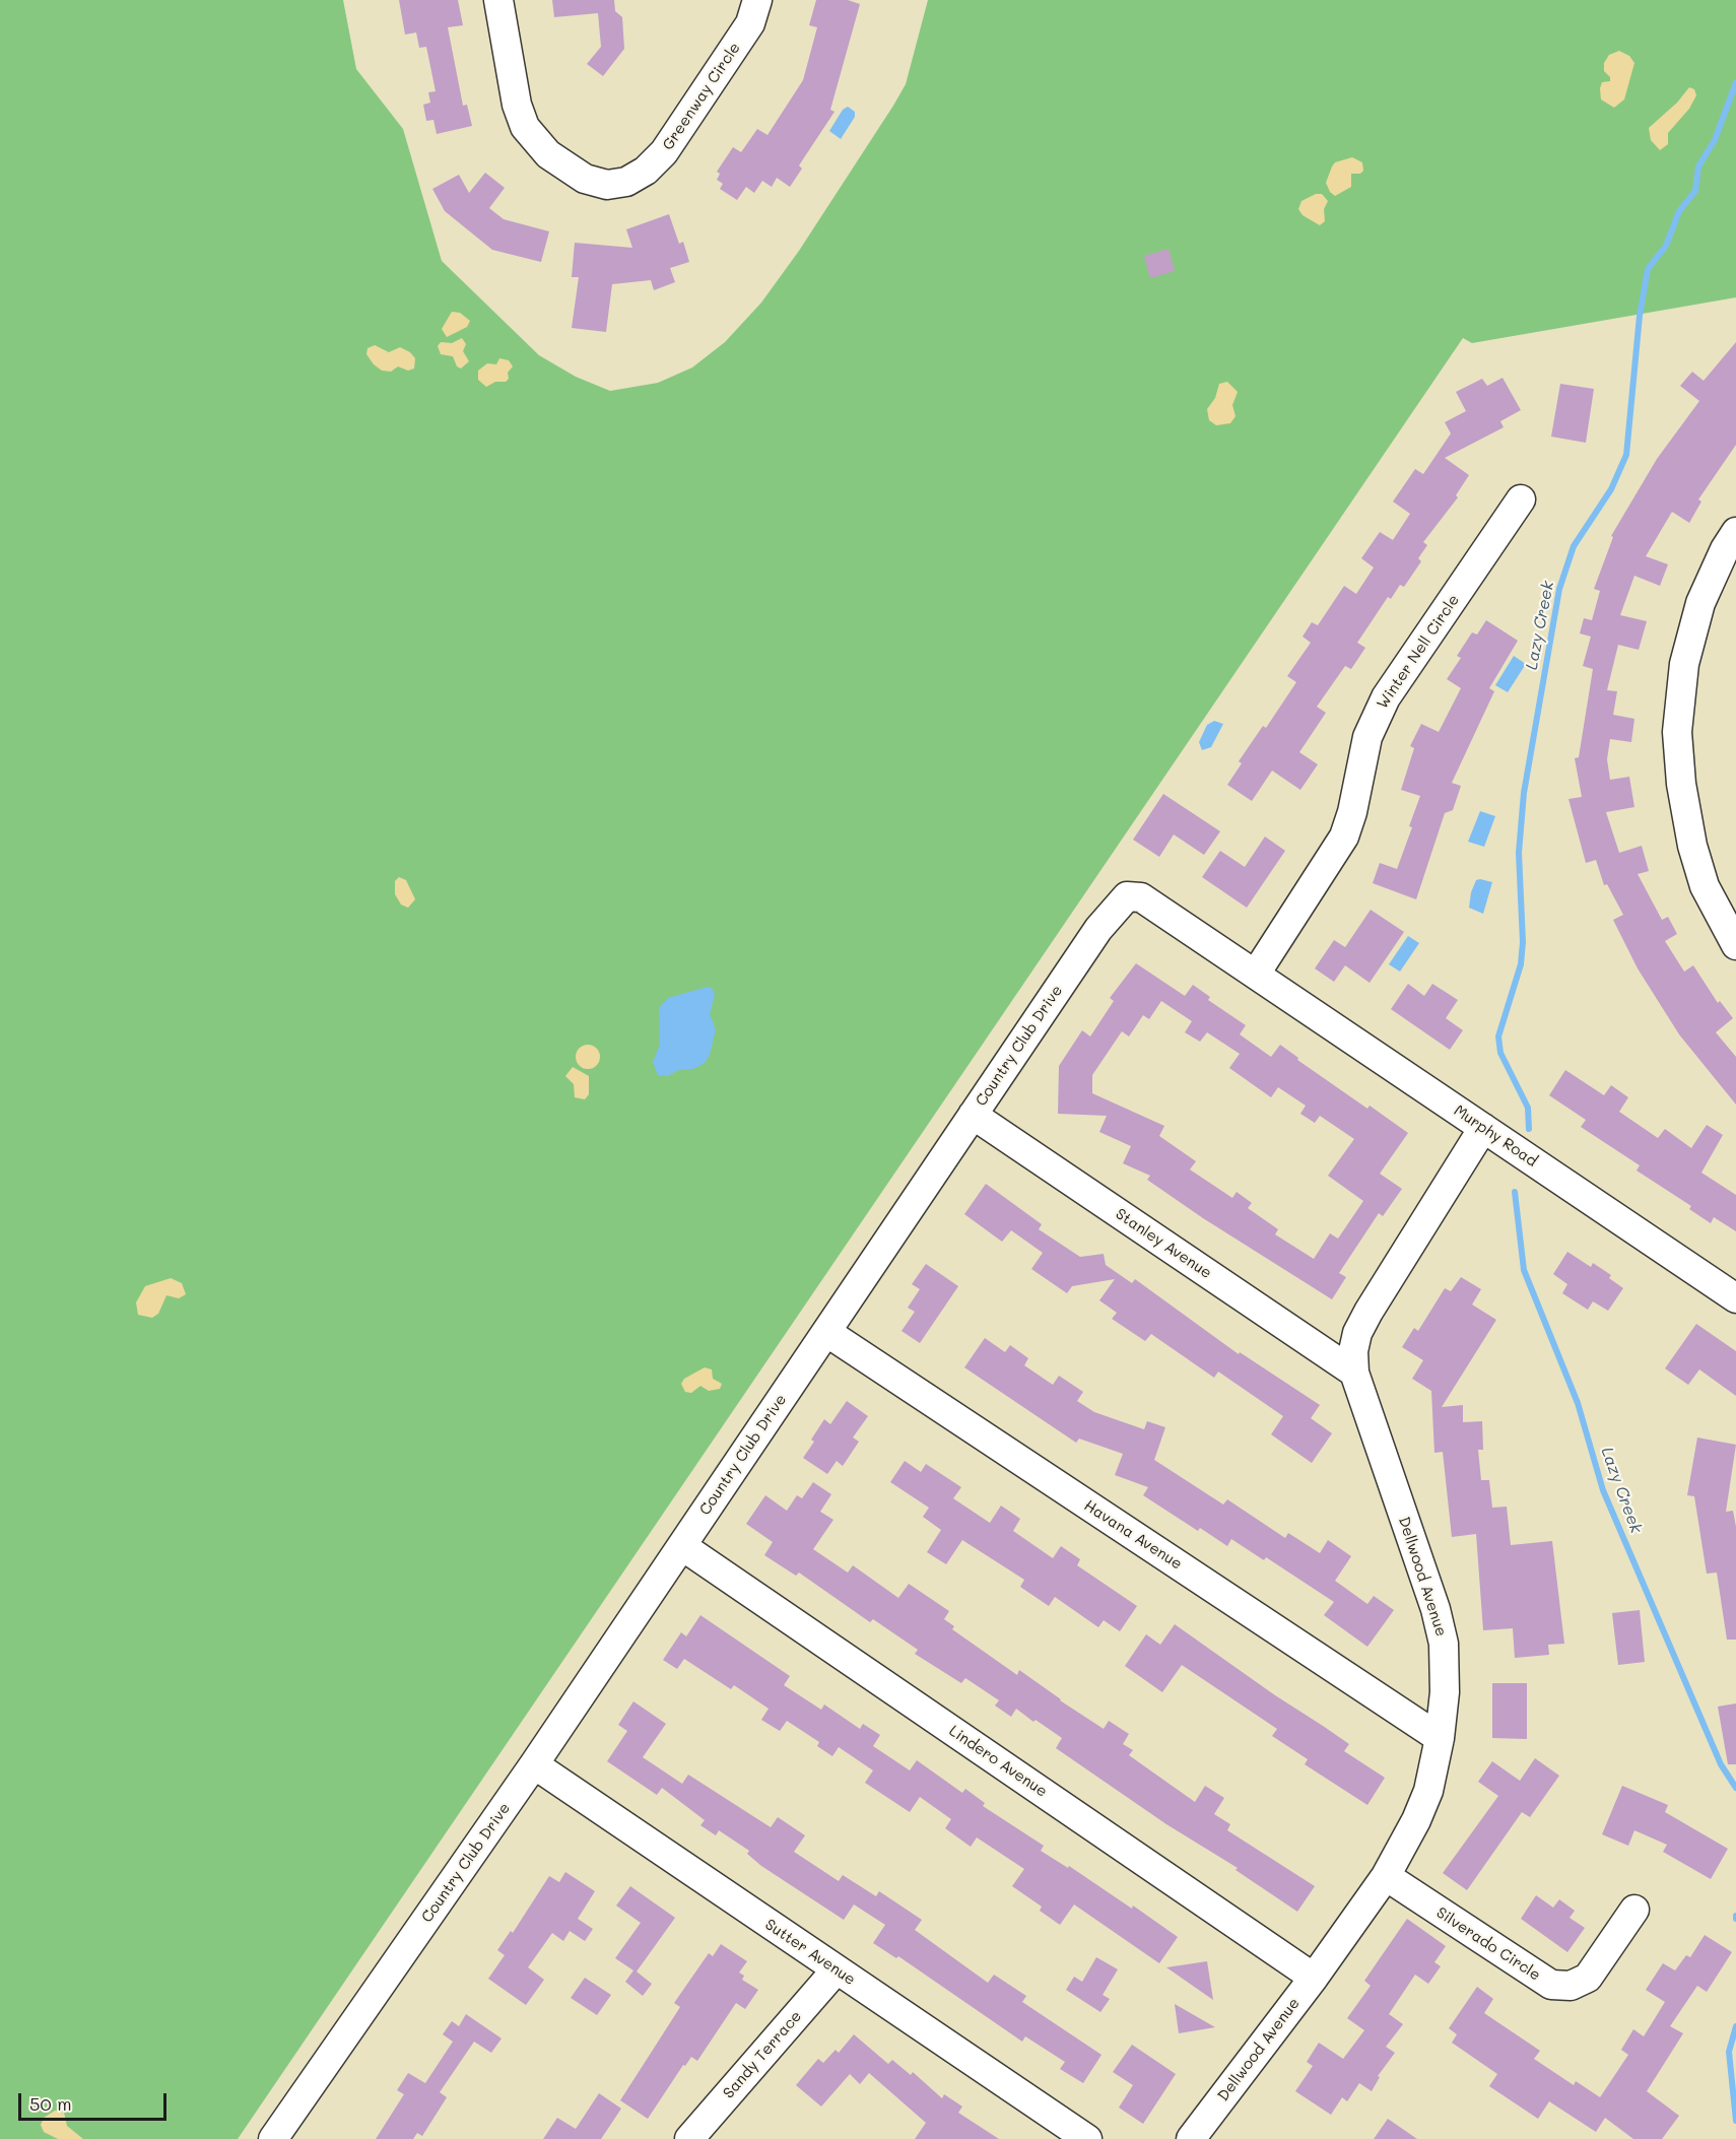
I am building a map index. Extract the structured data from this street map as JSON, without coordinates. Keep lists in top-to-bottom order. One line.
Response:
{"streets":{"street":["Greenway Circle","Winter Nell Circle","Country Club Drive","Murphy Road","Stanley Avenue","Havana Avenue","Dellwood Avenue","Lindero Avenue","Silverado Circle","Sutter Avenue","Sandy Terrace"]},"crossings":[["Winter Nell Circle","Country Club Drive"],["Winter Nell Circle","Murphy Road"],["Country Club Drive","Murphy Road"],["Country Club Drive","Stanley Avenue"],["Country Club Drive","Havana Avenue"],["Country Club Drive","Lindero Avenue"],["Country Club Drive","Sutter Avenue"],["Murphy Road","Dellwood Avenue"],["Stanley Avenue","Dellwood Avenue"],["Havana Avenue","Dellwood Avenue"],["Dellwood Avenue","Lindero Avenue"],["Dellwood Avenue","Silverado Circle"],["Sutter Avenue","Sandy Terrace"]],"water":["Lazy Creek"],"scale_bar":"50 m"}
